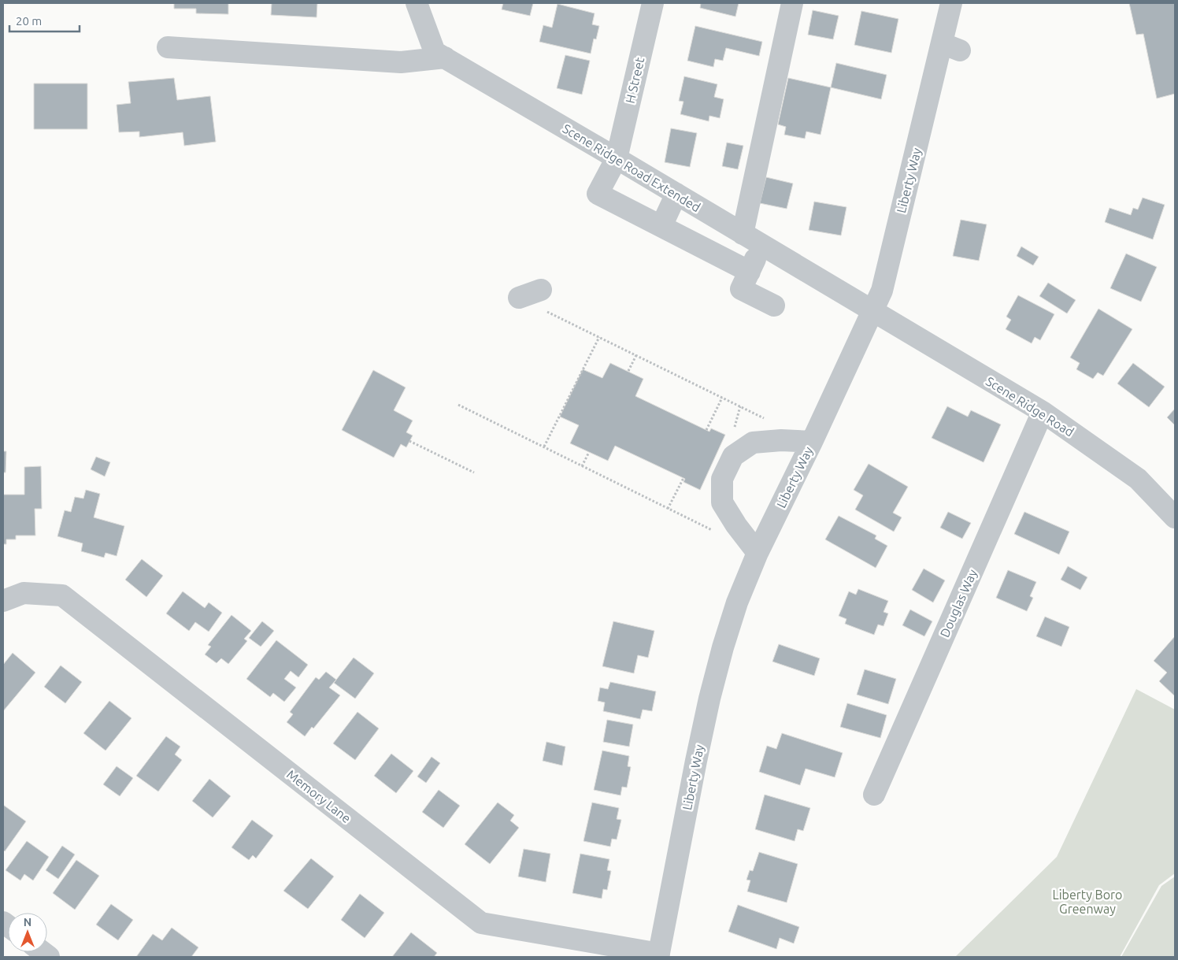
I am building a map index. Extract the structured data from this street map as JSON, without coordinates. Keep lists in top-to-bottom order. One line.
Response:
{"streets":{"street":["H Street","Scene Ridge Road Extended","Liberty Way","Scene Ridge Road","Douglas Way","Memory Lane"]},"crossings":[["H Street","Scene Ridge Road Extended"],["Scene Ridge Road Extended","Liberty Way"],["Scene Ridge Road Extended","Scene Ridge Road"],["Liberty Way","Scene Ridge Road"],["Liberty Way","Memory Lane"],["Scene Ridge Road","Douglas Way"]],"parks":["Liberty Boro Greenway"],"scale_bar":"20 m","north":"top"}
